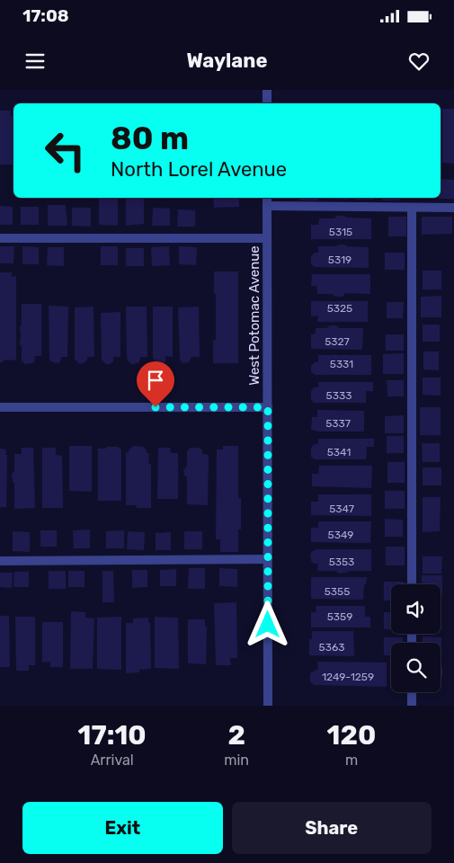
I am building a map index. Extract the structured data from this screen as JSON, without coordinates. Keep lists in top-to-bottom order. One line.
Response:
{"streets":{"street":["West Potomac Avenue"]},"house_numbers":["5315","5319","5325","5327","5331","5333","5337","5341","5347","5349","5353","5355","5359","5363","1249-1259"],"page":{"status":"17:08","header":"Waylane","turn":["80 m","North Lorel Avenue"],"eta":["17:10","Arrival","2","min","120","m"],"buttons":["Exit","Share"]}}
